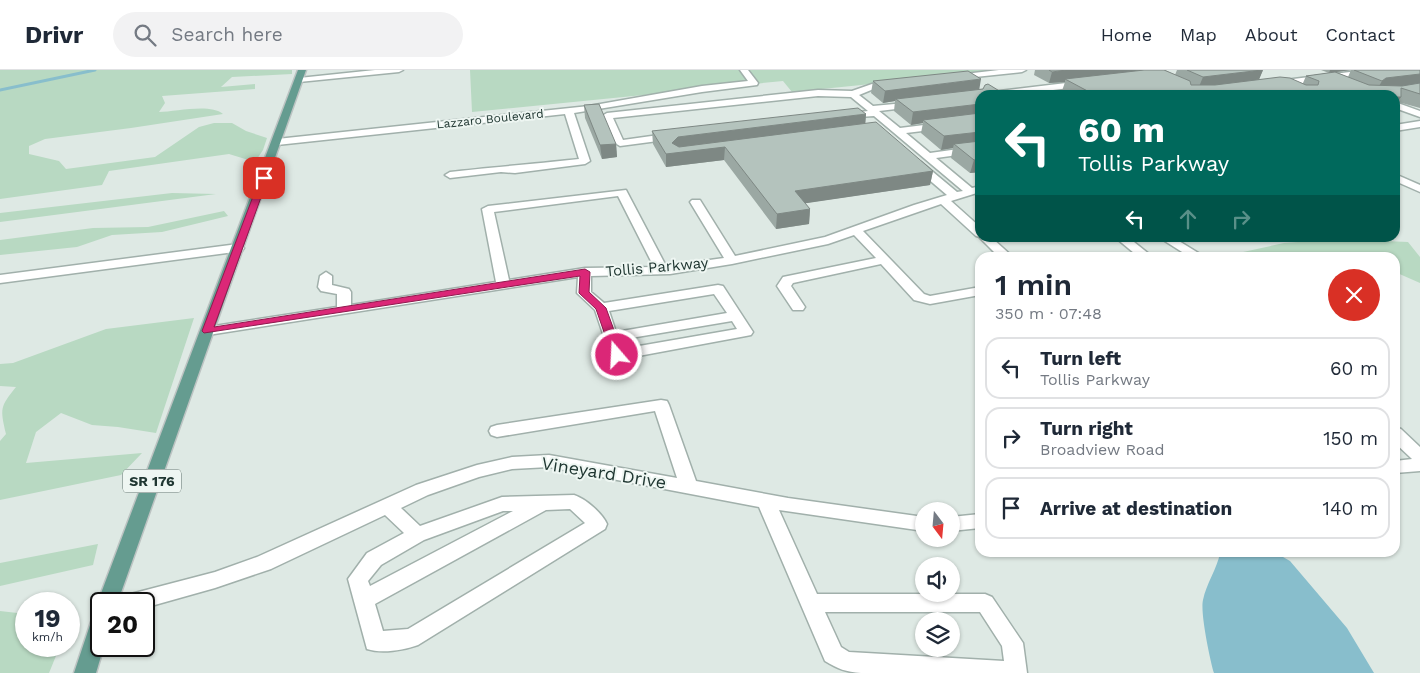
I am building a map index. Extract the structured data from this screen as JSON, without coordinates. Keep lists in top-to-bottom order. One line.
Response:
{"streets":{"main road":["SR 176"],"street":["Lazzaro Boulevard","Tollis Parkway","Vineyard Drive"]},"crossings":[["Lazzaro Boulevard","SR 176"],["Tollis Parkway","SR 176"]],"north":"bottom","page":{"header":"Drivr","search":"Search here","nav":["Home","Map","About","Contact"],"turn":["60 m","Tollis Parkway"],"heading":["1 min","350 m · 07:48"],"list":[{"name":"Turn left","note":"Tollis Parkway","value":"60 m"},{"name":"Turn right","note":"Broadview Road","value":"150 m"},{"name":"Arrive at destination","value":"140 m"}],"speed":"19 km/h","limit":"20"}}
